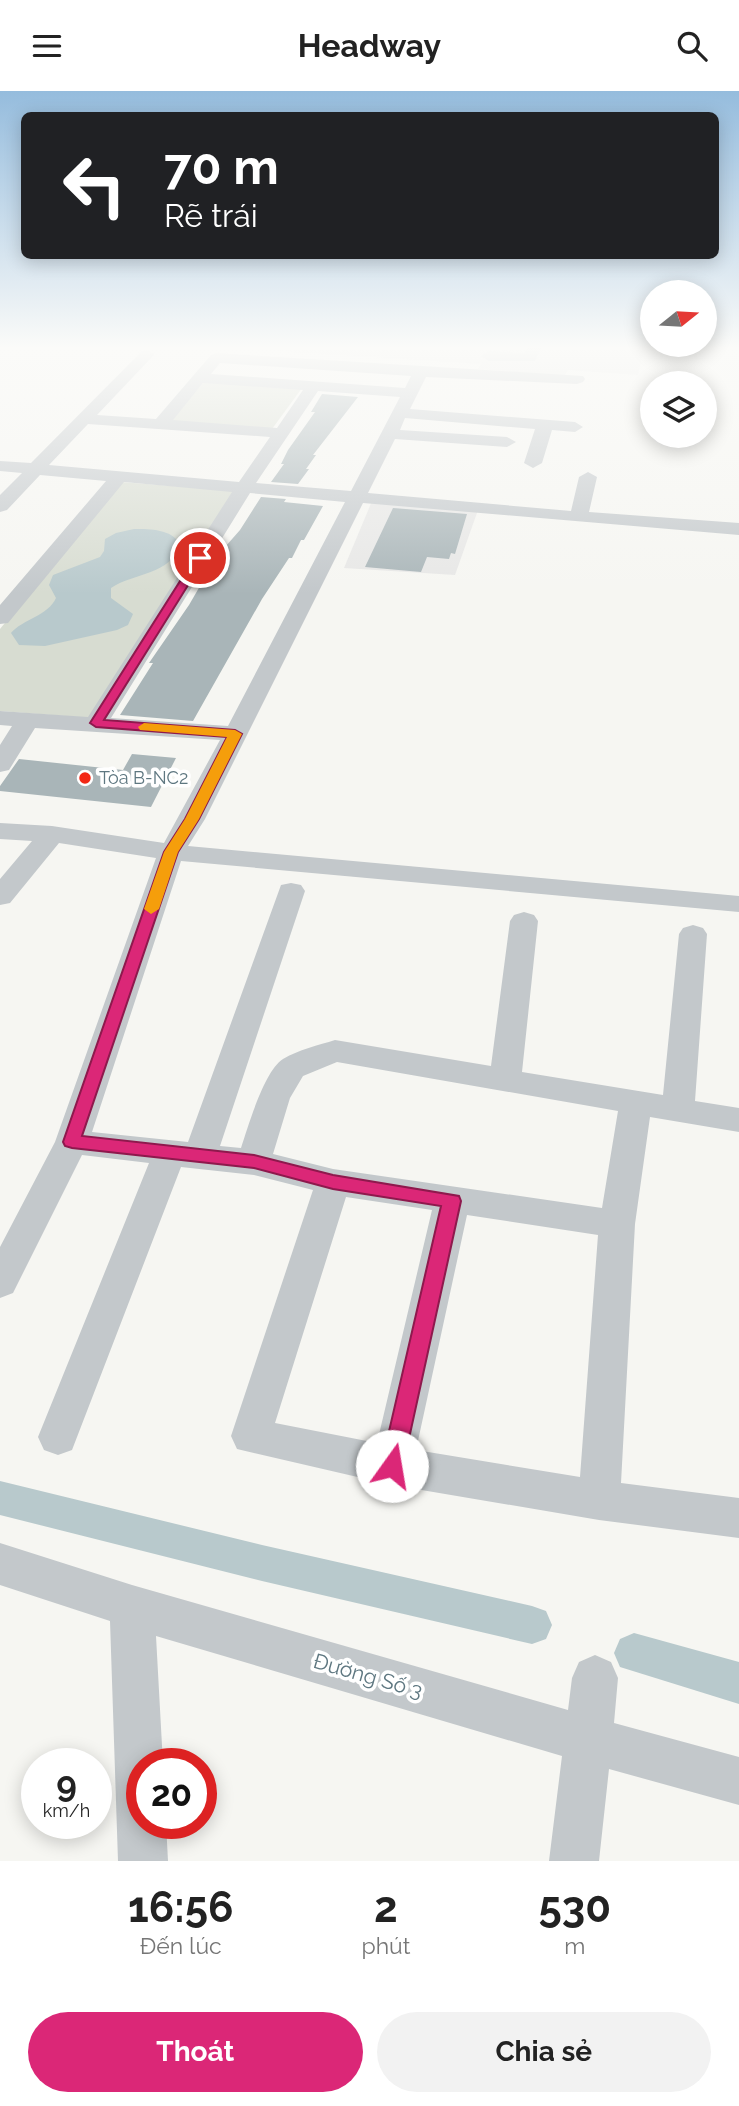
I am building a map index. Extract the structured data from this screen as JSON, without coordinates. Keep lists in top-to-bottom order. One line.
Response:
{"streets":{"street":["Đường Số 3"]},"places":["Tòa B-NC2"],"north":"right","page":{"header":"Headway","turn":["70 m","Rẽ trái"],"speed":"9 km/h","limit":"20","eta":["16:56","Đến lúc","2","phút","530","m"],"buttons":["Thoát","Chia sẻ"]}}
